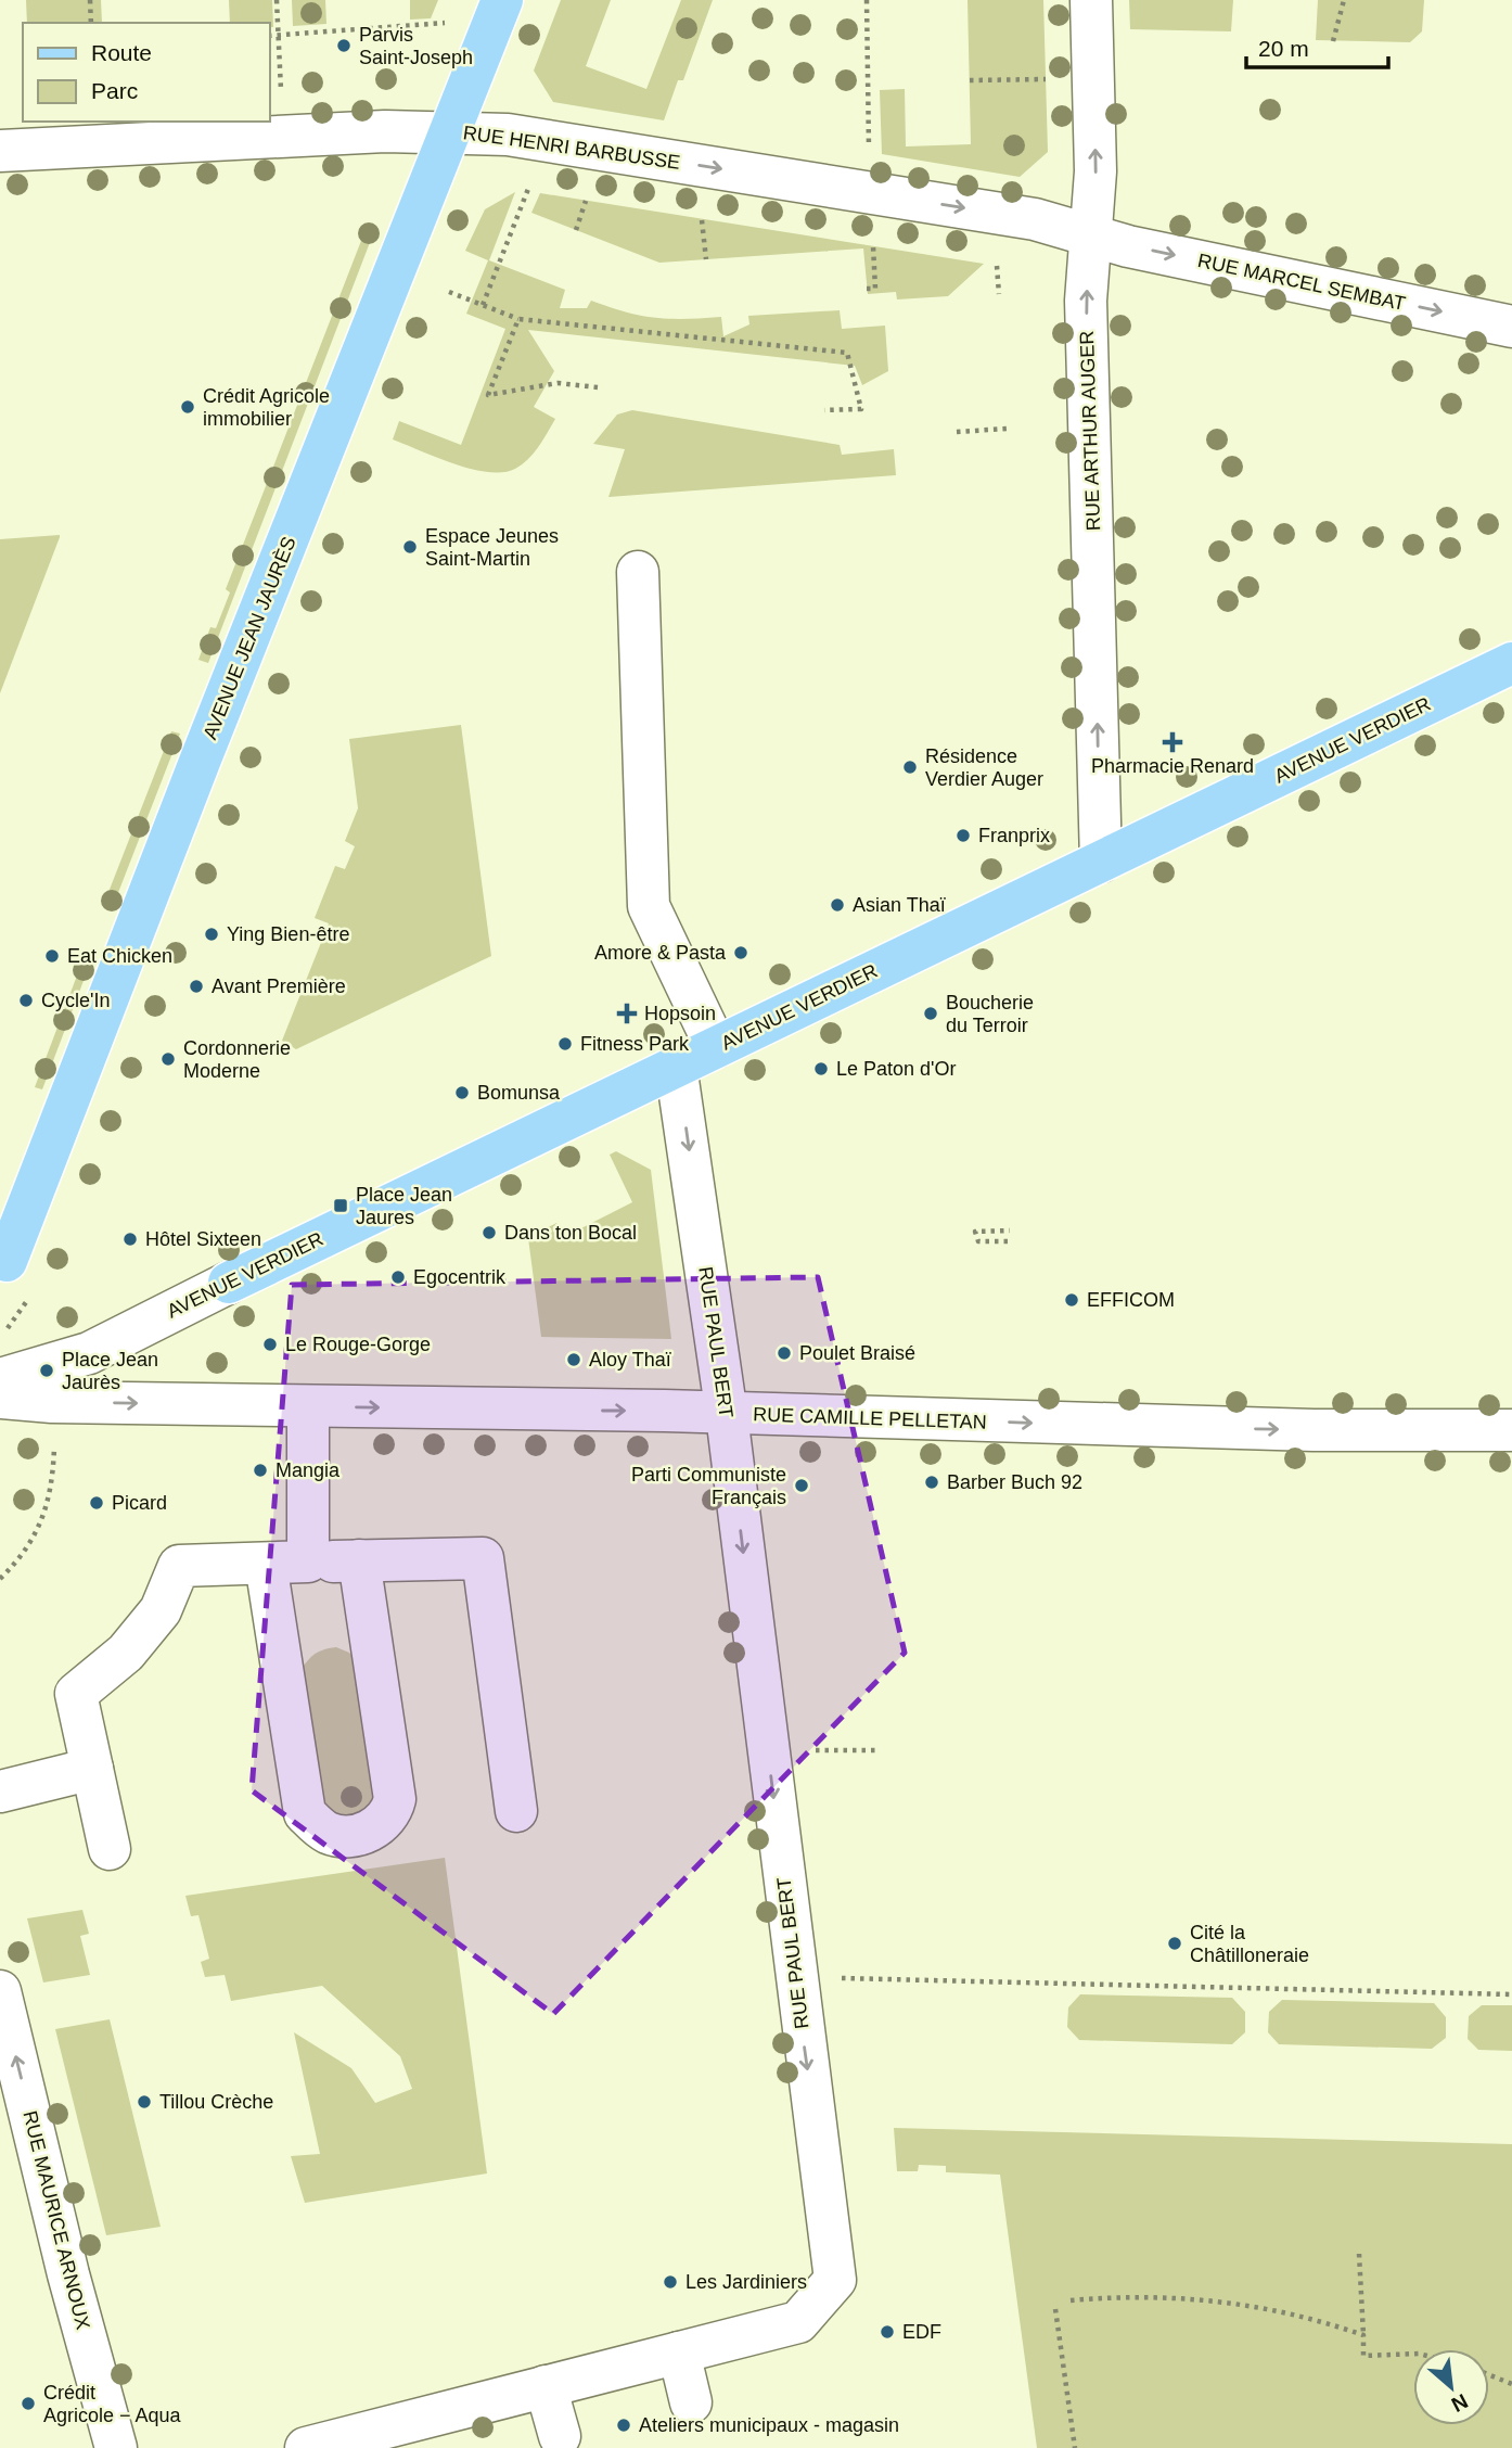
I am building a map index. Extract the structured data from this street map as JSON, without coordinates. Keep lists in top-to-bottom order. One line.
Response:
{"streets":{"main road":["AVENUE JEAN JAURÈS","AVENUE VERDIER"],"street":["RUE HENRI BARBUSSE","RUE MARCEL SEMBAT","RUE ARTHUR AUGER","RUE PAUL BERT","RUE CAMILLE PELLETAN","RUE MAURICE ARNOUX"]},"crossings":[["RUE HENRI BARBUSSE","RUE MARCEL SEMBAT"],["RUE HENRI BARBUSSE","RUE ARTHUR AUGER"],["RUE HENRI BARBUSSE","AVENUE JEAN JAURÈS"],["RUE MARCEL SEMBAT","RUE ARTHUR AUGER"],["RUE ARTHUR AUGER","AVENUE VERDIER"],["AVENUE VERDIER","RUE PAUL BERT"],["RUE PAUL BERT","RUE CAMILLE PELLETAN"]],"one_way":["RUE HENRI BARBUSSE","RUE MARCEL SEMBAT","RUE ARTHUR AUGER","RUE PAUL BERT","RUE CAMILLE PELLETAN","RUE MAURICE ARNOUX"],"places":{"other":["Parvis Saint-Joseph","Crédit Agricole immobilier","Espace Jeunes Saint-Martin","Résidence Verdier Auger","Franprix","Asian Thaï","Ying Bien-être","Amore & Pasta","Eat Chicken","Avant Première","Cycle'In","Boucherie du Terroir","Fitness Park","Cordonnerie Moderne","Le Paton d'Or","Bomunsa","Dans ton Bocal","Hôtel Sixteen","Egocentrik","EFFICOM","Le Rouge-Gorge","Poulet Braisé","Aloy Thaï","Place Jean Jaurès","Mangia","Barber Buch 92","Parti Communiste Français","Picard","Cité la Châtilloneraie","Tillou Crèche","Les Jardiniers","EDF","Crédit Agricole − Aqua","Ateliers municipaux - magasin"],"health":["Pharmacie Renard","Hopsoin"],"transit":["Place Jean Jaures"]},"legend":["Route","Parc"],"scale_bar":"20 m","north":"bottom right"}
